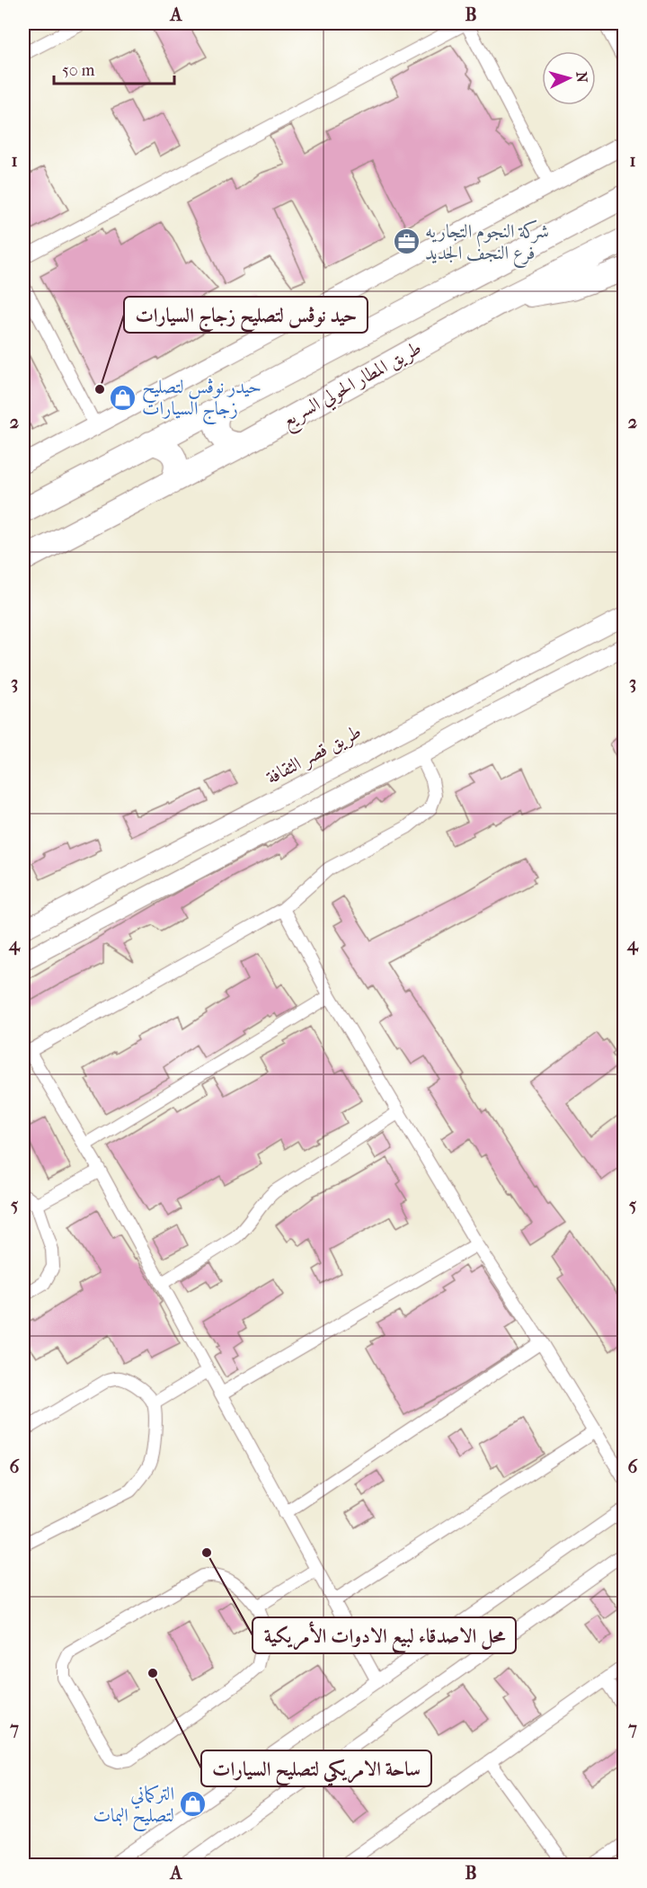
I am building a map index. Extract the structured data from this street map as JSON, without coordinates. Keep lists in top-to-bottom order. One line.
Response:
{"streets":{"highway":["طريق المطار الحولي السريع"],"street":["طريق قصر الثقافة"]},"places":{"office":["شركة النجوم التجاريه فرع النجف الجديد"],"other":["حيد نوڤس لتصليح زجاج السيارات","محل الاصدقاء لبيع الادوات الأمريكية","ساحة الامريكي لتصليح السيارات"],"shop":["حيدر نوڤس لتصليح زجاج السيارات","التركماني لتصليح البمات"]},"scale_bar":"50 m","north":"right","grid":{"columns":["A","B"],"rows":["1","2","3","4","5","6","7"]}}
